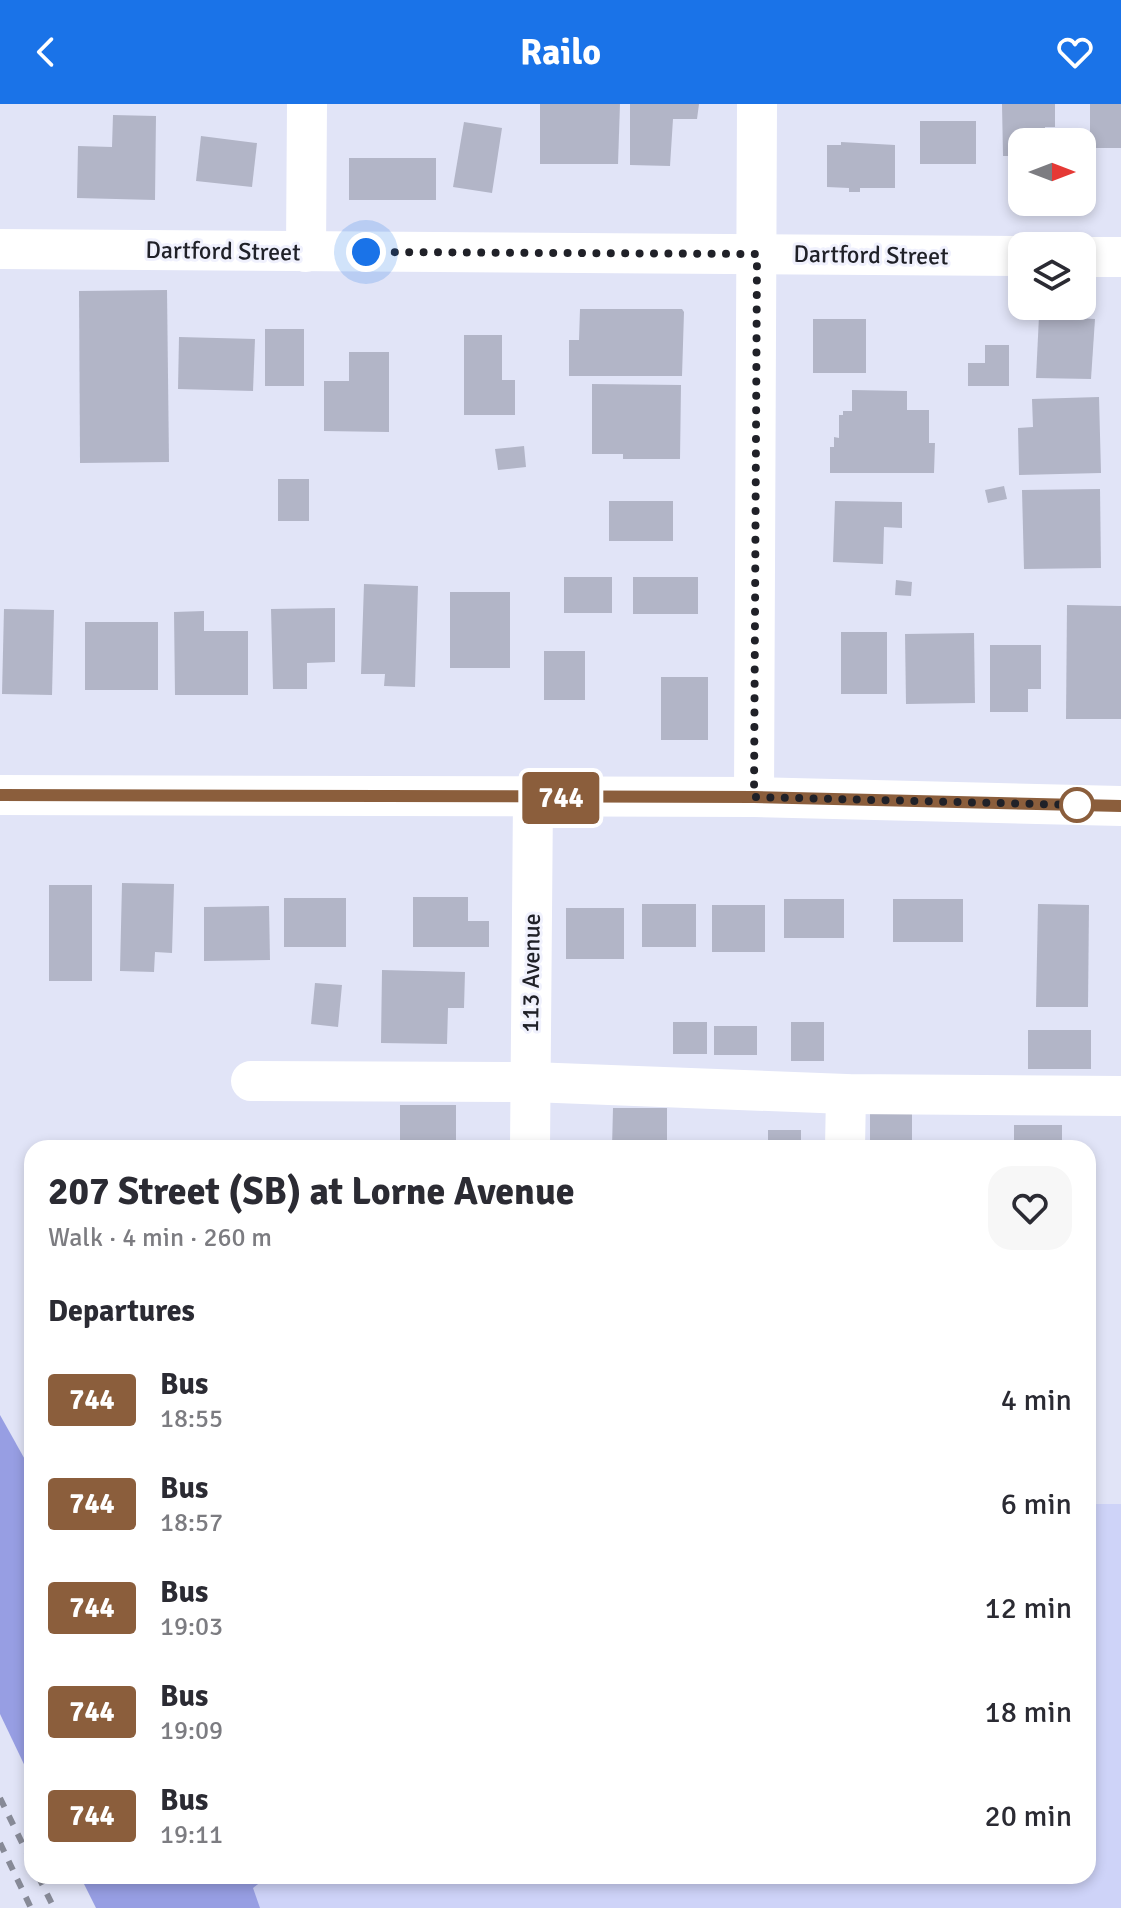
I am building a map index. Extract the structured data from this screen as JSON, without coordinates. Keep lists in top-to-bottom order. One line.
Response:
{"streets":{"street":["Dartford Street","113 Avenue"]},"lines":["bus line 744"],"north":"right","page":{"header":"Railo","on_map":"744","heading":[["207 Street (SB) at Lorne Avenue","Walk · 4 min · 260 m"],"Departures"],"list":[{"mark":"744","name":"Bus","note":"18:55","value":"4 min"},{"mark":"744","name":"Bus","note":"18:57","value":"6 min"},{"mark":"744","name":"Bus","note":"19:03","value":"12 min"},{"mark":"744","name":"Bus","note":"19:09","value":"18 min"},{"mark":"744","name":"Bus","note":"19:11","value":"20 min"}]}}
